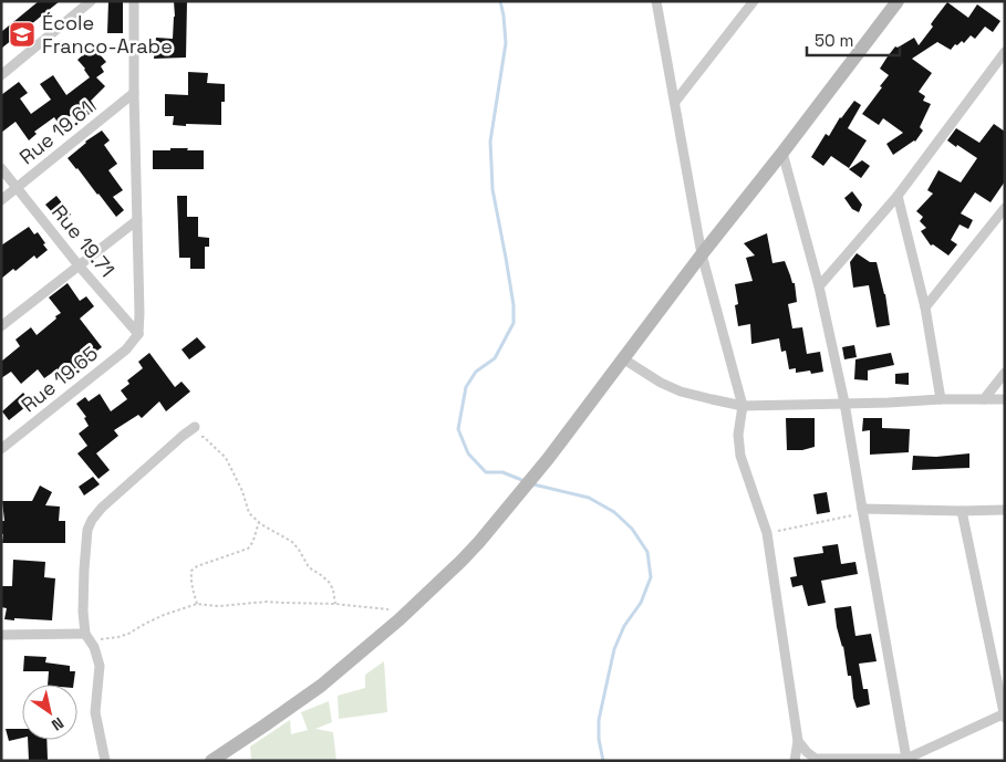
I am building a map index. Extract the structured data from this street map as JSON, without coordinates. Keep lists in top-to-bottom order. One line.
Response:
{"streets":{"street":["Rue 19.61","Rue 19.71","Rue 19.65"]},"crossings":[["Rue 19.61","Rue 19.71"],["Rue 19.71","Rue 19.65"]],"places":{"school or university":["École Franco-Arabe"]},"scale_bar":"50 m","north":"bottom right"}
